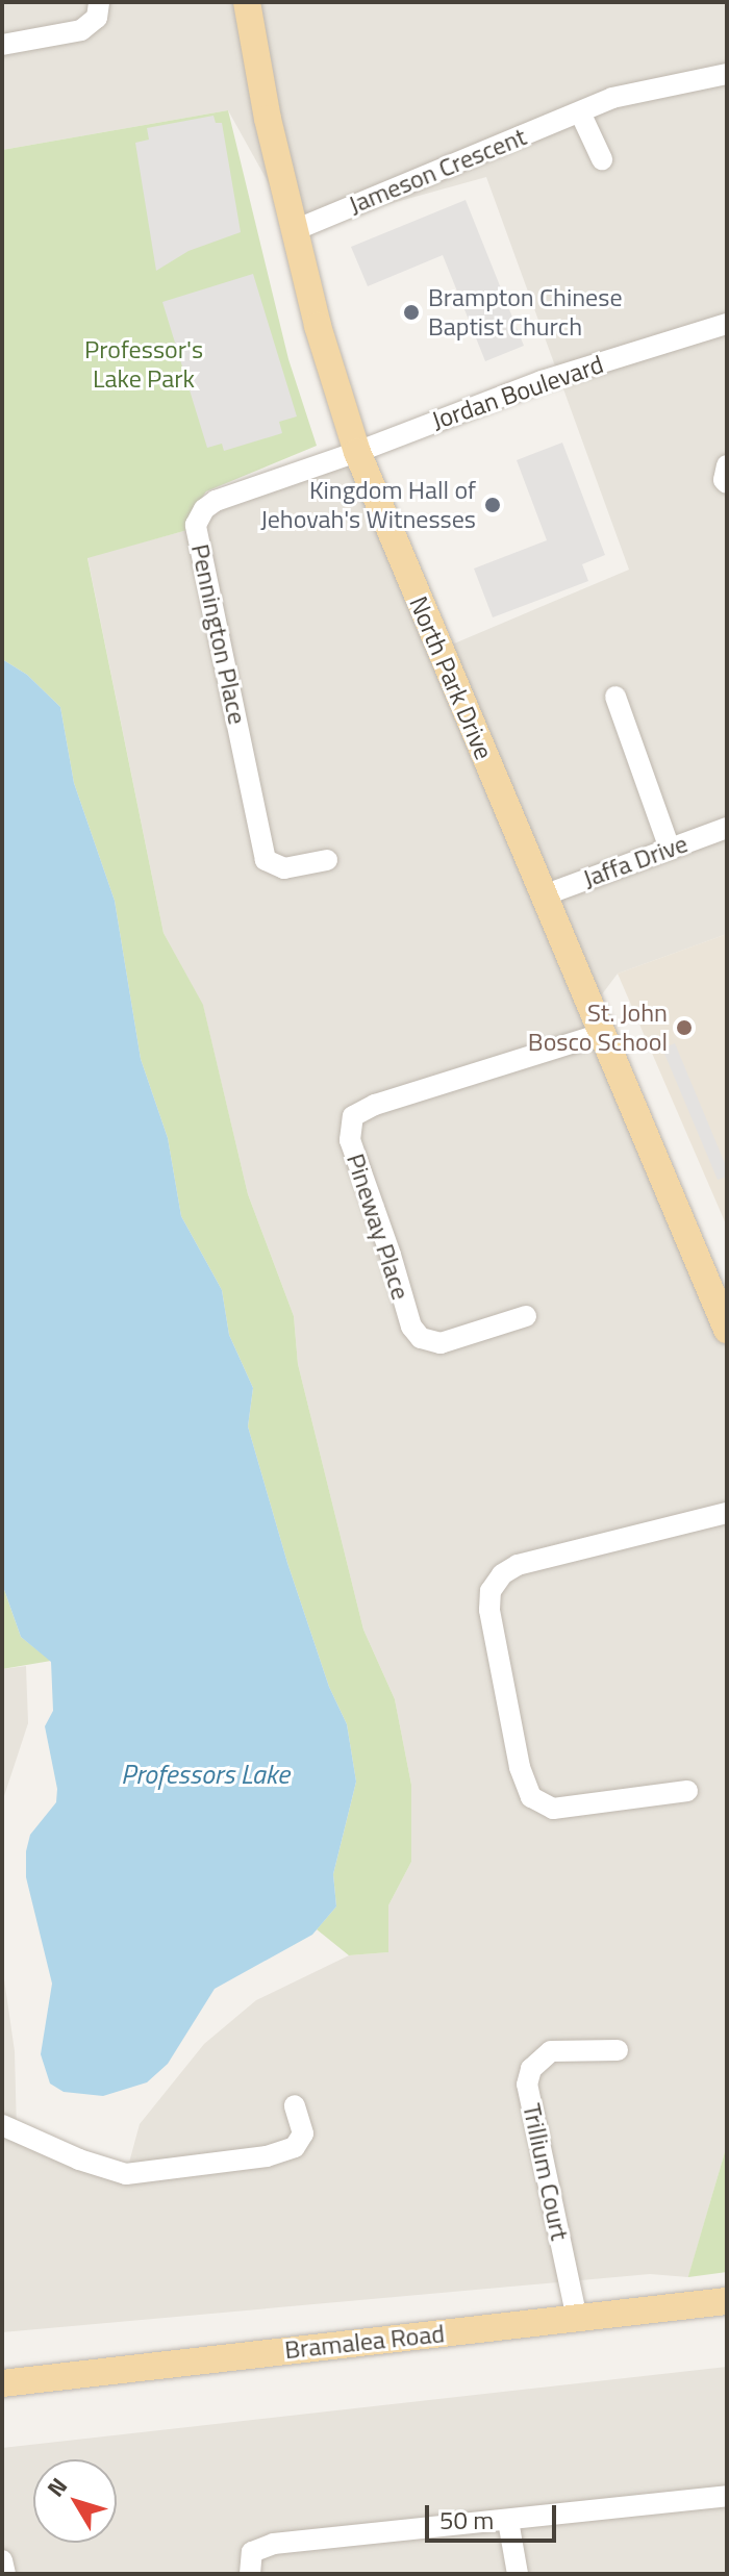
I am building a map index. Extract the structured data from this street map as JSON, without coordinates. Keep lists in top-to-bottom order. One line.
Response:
{"streets":{"main road":["North Park Drive","Bramalea Road"],"street":["Jameson Crescent","Jordan Boulevard","Pennington Place","Jaffa Drive","Pineway Place","Trillium Court"]},"crossings":[["Jameson Crescent","North Park Drive"],["Jordan Boulevard","Pennington Place"],["Jordan Boulevard","North Park Drive"],["Pennington Place","North Park Drive"],["North Park Drive","Jaffa Drive"],["North Park Drive","Pineway Place"],["Trillium Court","Bramalea Road"]],"water":["Professors Lake"],"parks":["Professor's Lake Park"],"places":["Brampton Chinese Baptist Church","Kingdom Hall of Jehovah's Witnesses","St. John Bosco School"],"scale_bar":"50 m","north":"top left"}
